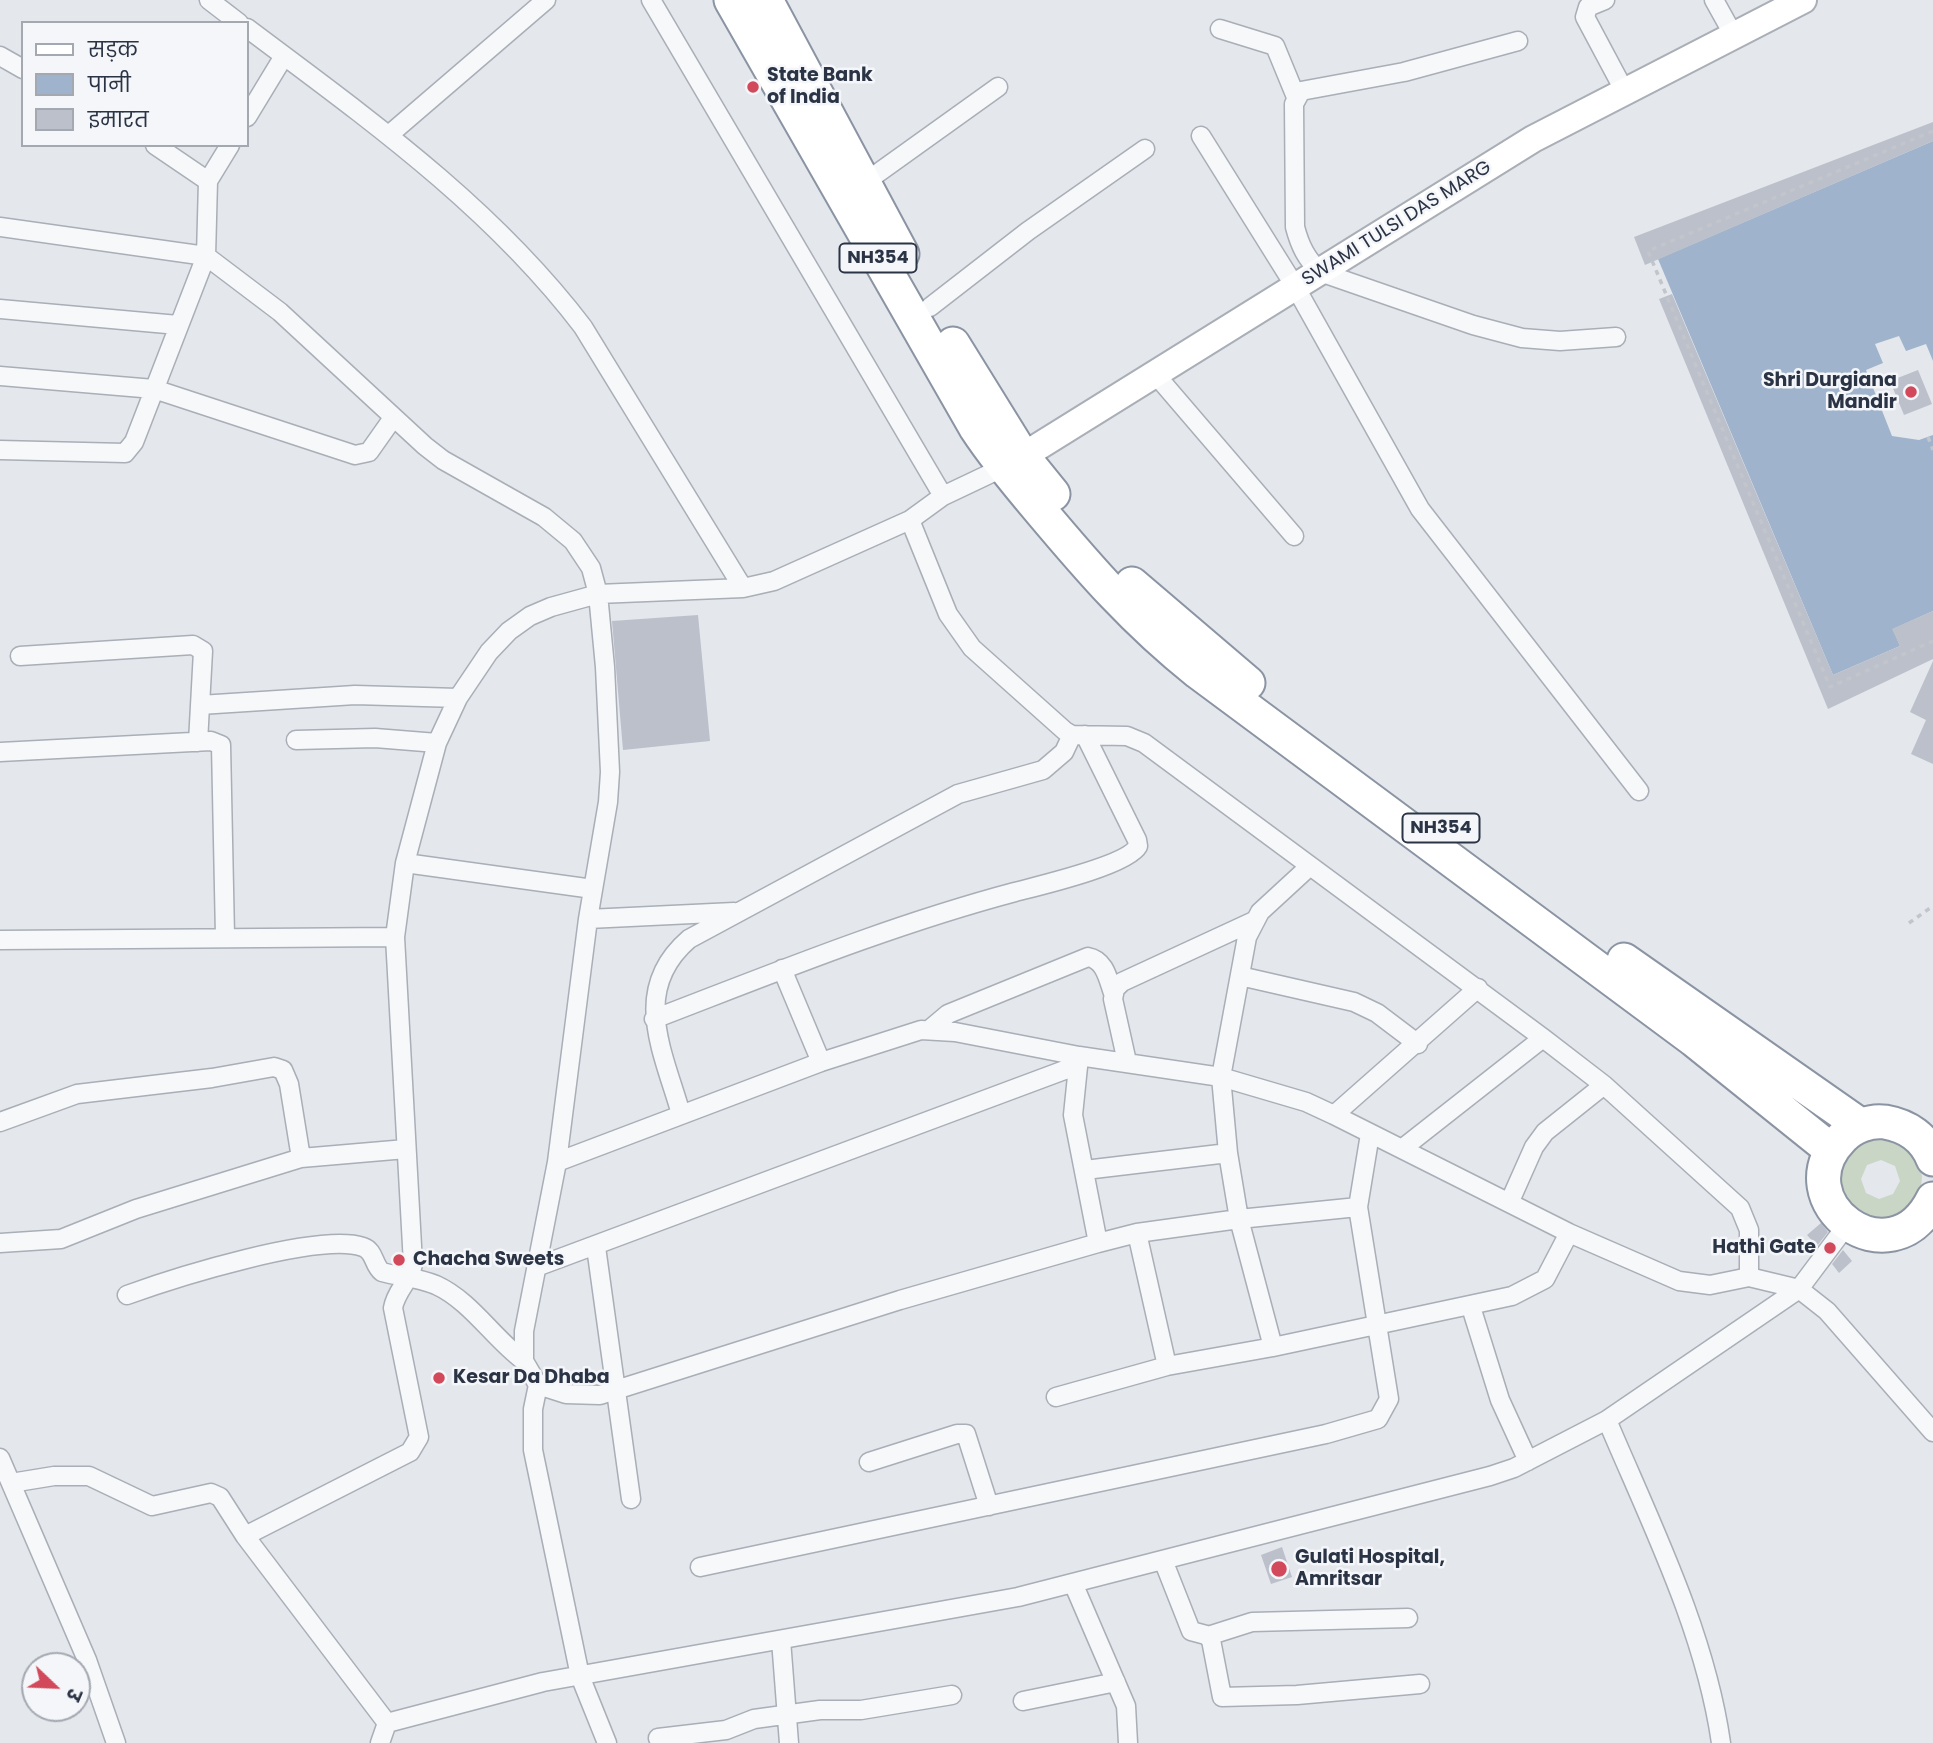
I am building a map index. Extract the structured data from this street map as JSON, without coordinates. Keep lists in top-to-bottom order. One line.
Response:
{"streets":{"highway":["NH354"],"street":["SWAMI TULSI DAS MARG"]},"crossings":[["SWAMI TULSI DAS MARG","NH354"]],"places":["State Bank of India","Shri Durgiana Mandir","Hathi Gate","Chacha Sweets","Kesar Da Dhaba","Gulati Hospital, Amritsar"],"legend":["सड़क","पानी","इमारत"],"north":"bottom right"}
